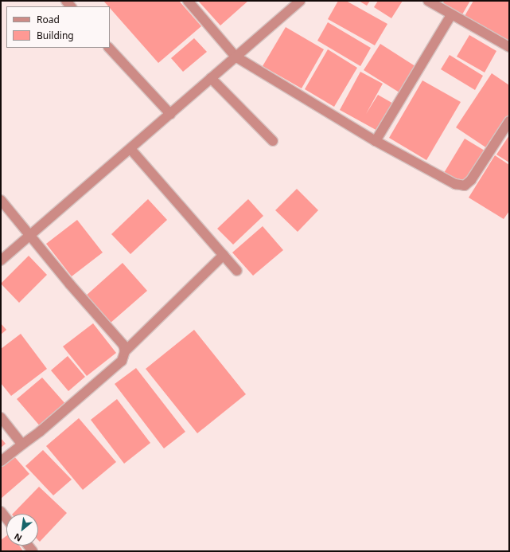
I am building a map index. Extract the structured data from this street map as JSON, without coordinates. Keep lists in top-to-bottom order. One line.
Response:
{"legend":["Road","Building"],"north":"bottom left"}
